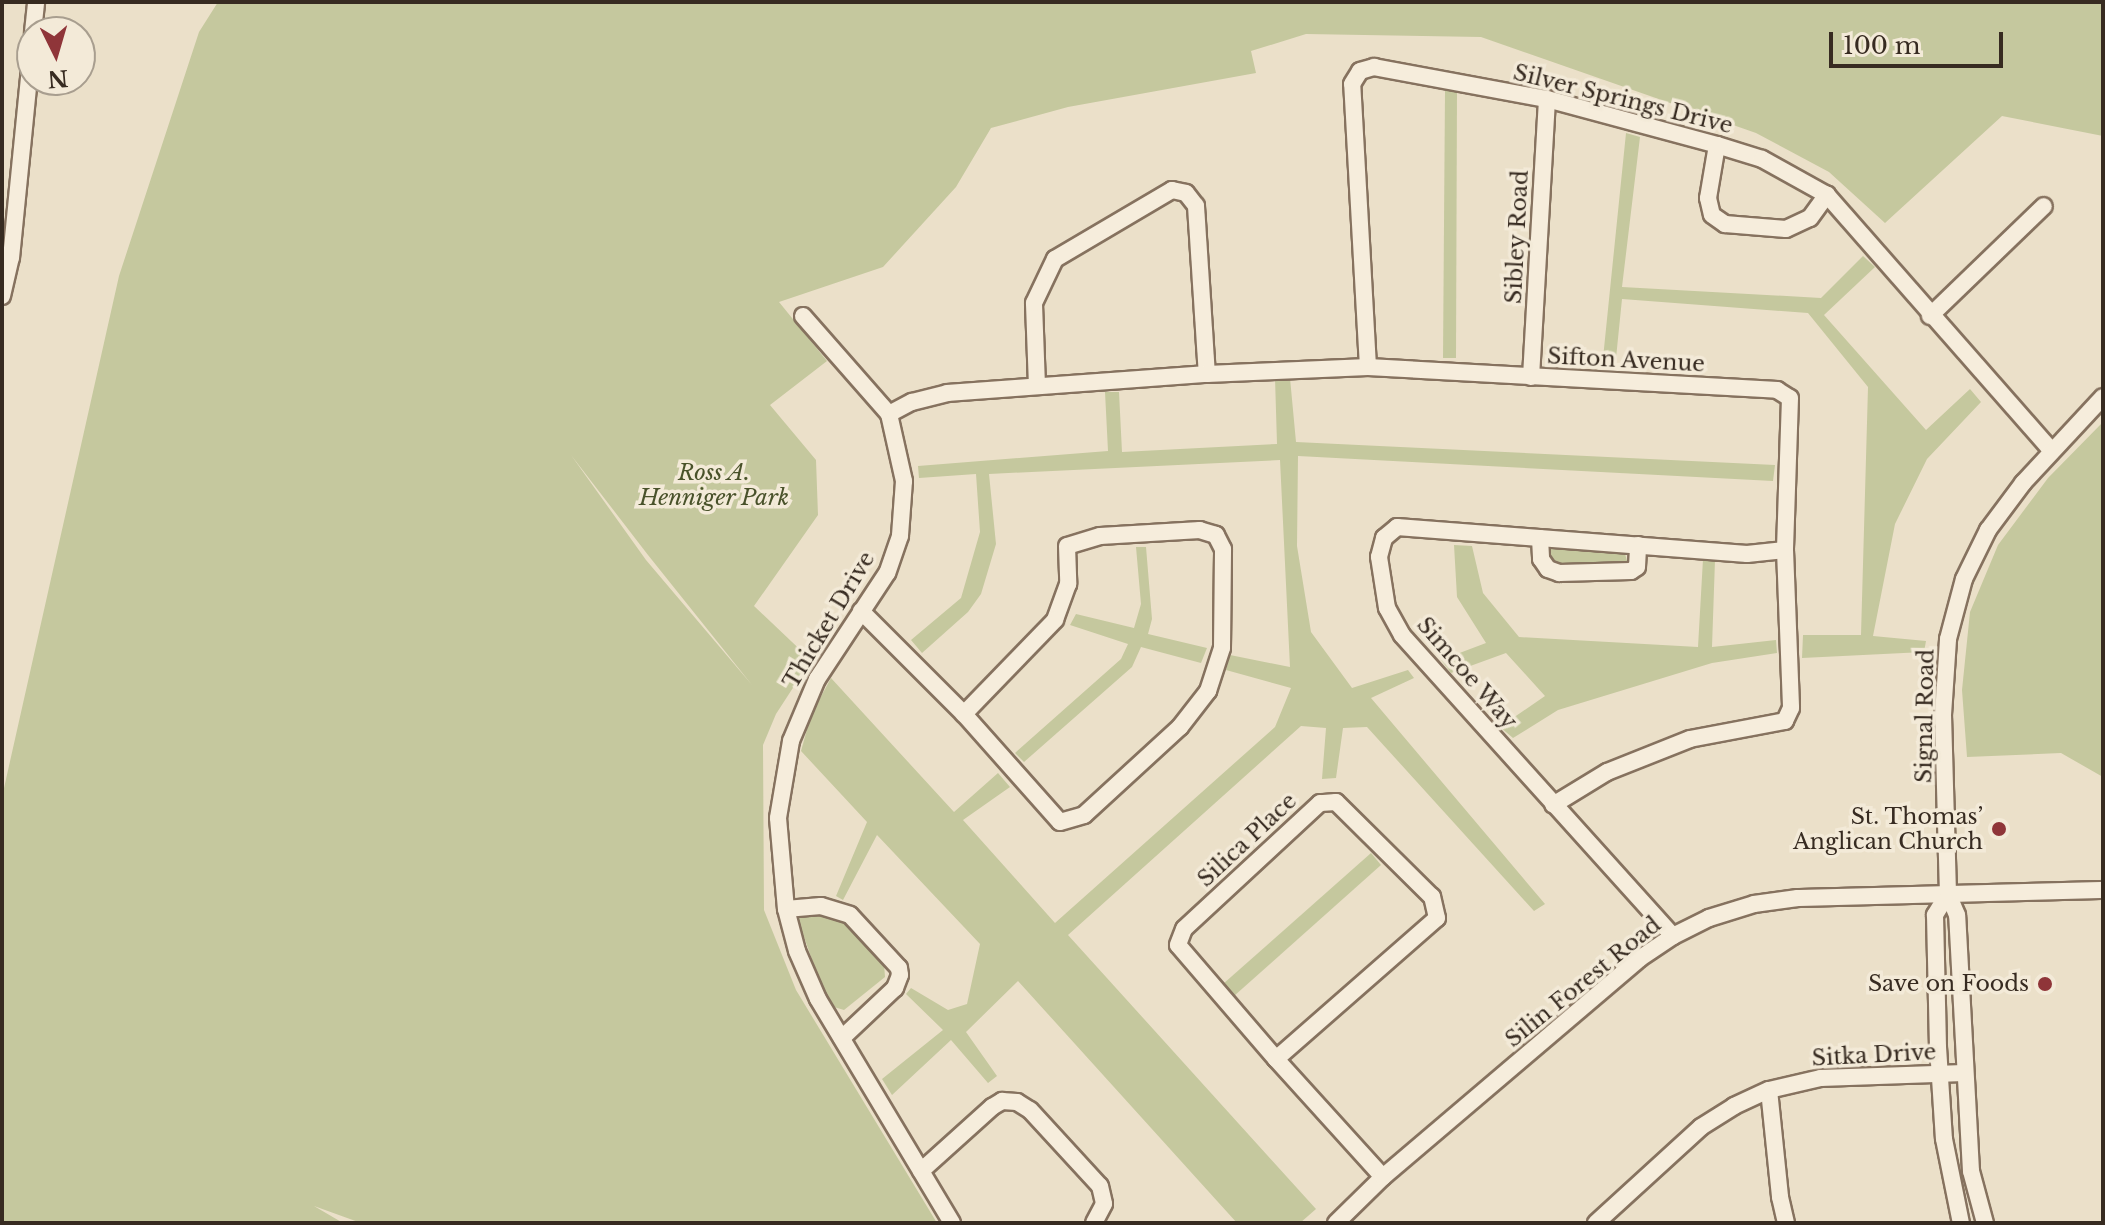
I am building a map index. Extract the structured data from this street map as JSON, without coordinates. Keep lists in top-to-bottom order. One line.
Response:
{"streets":{"street":["Silver Springs Drive","Sibley Road","Sifton Avenue","Thicket Drive","Simcoe Way","Signal Road","Silica Place","Silin Forest Road","Sitka Drive"]},"crossings":[["Silver Springs Drive","Sibley Road"],["Silver Springs Drive","Sifton Avenue"],["Silver Springs Drive","Signal Road"],["Sibley Road","Sifton Avenue"],["Sifton Avenue","Thicket Drive"],["Sifton Avenue","Simcoe Way"],["Simcoe Way","Silin Forest Road"],["Signal Road","Silin Forest Road"],["Signal Road","Sitka Drive"],["Silica Place","Silin Forest Road"]],"parks":["Ross A. Henniger Park"],"places":["St. Thomas’ Anglican Church","Save on Foods"],"scale_bar":"100 m","north":"bottom"}
